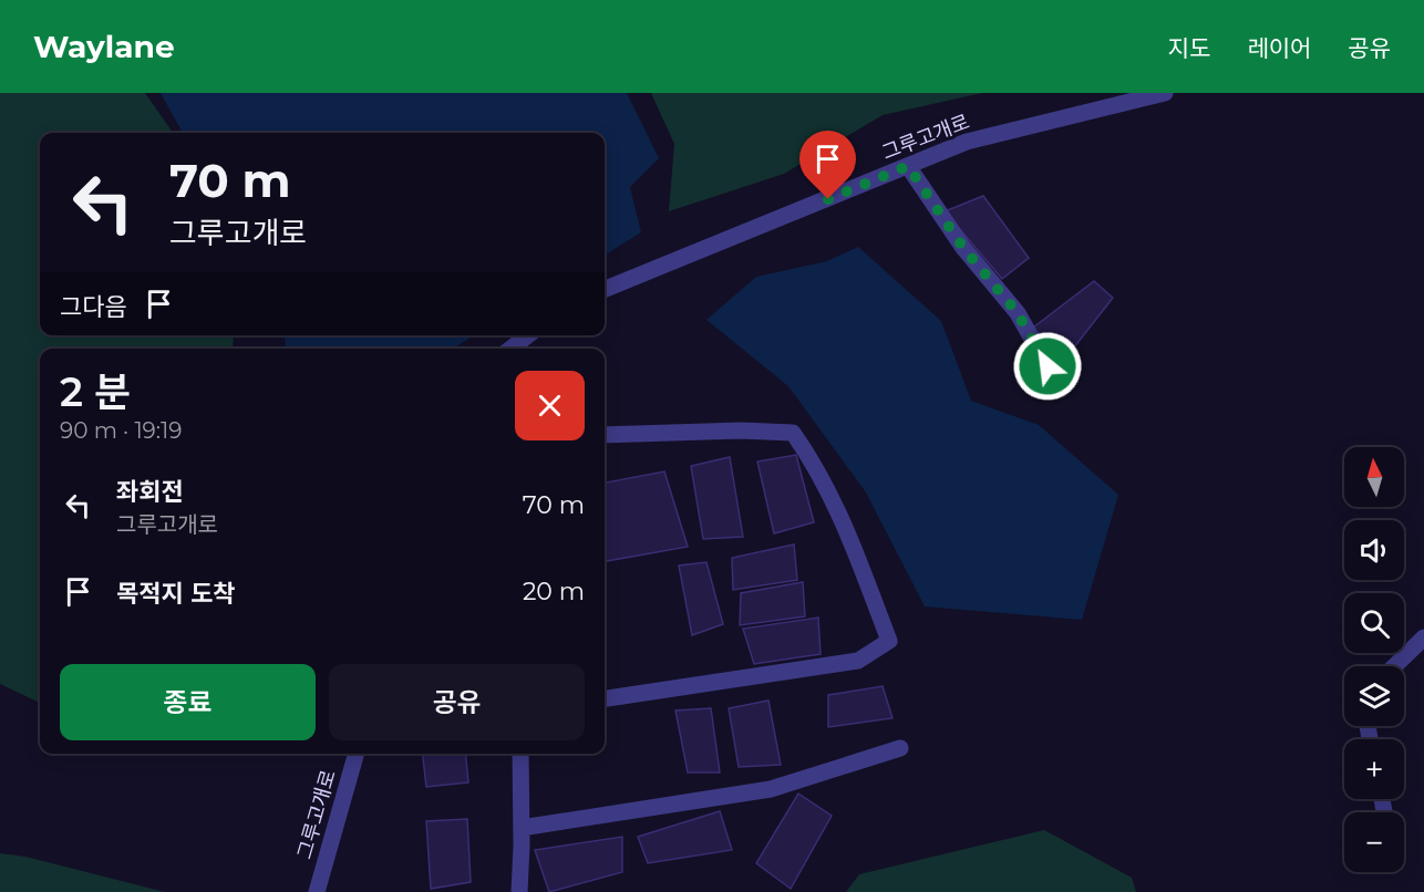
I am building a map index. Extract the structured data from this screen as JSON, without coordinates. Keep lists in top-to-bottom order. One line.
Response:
{"streets":{"street":["그루고개로"]},"north":"top","page":{"header":"Waylane","nav":["지도","레이어","공유"],"turn":["70 m","그루고개로"],"then":"그다음","heading":["2 분","90 m · 19:19"],"map_buttons":["+","−"],"list":[{"name":"좌회전","note":"그루고개로","value":"70 m"},{"name":"목적지 도착","value":"20 m"}],"buttons":["종료","공유"]}}
